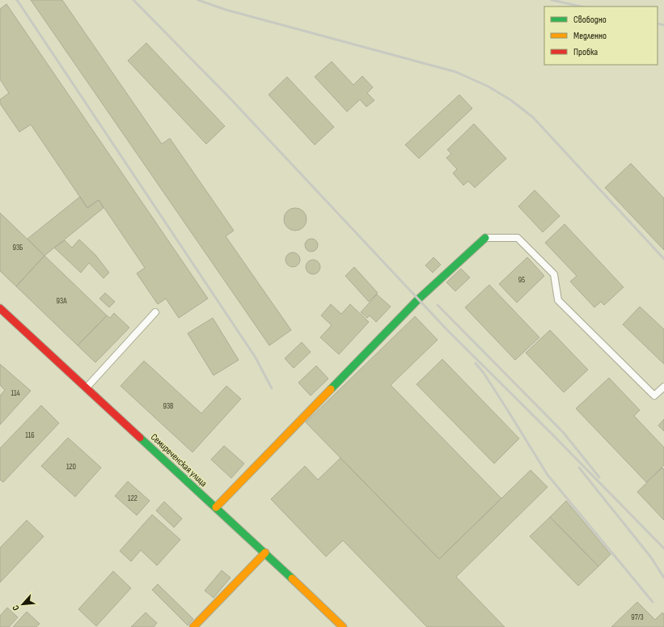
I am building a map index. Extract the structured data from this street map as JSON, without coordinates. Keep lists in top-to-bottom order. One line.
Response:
{"streets":{"street":["Семиреченская улица"]},"house_numbers":["93Б","95","93А","114","93В","116","120","122","97/3"],"legend":["Свободно","Медленно","Пробка"],"north":"bottom left"}
